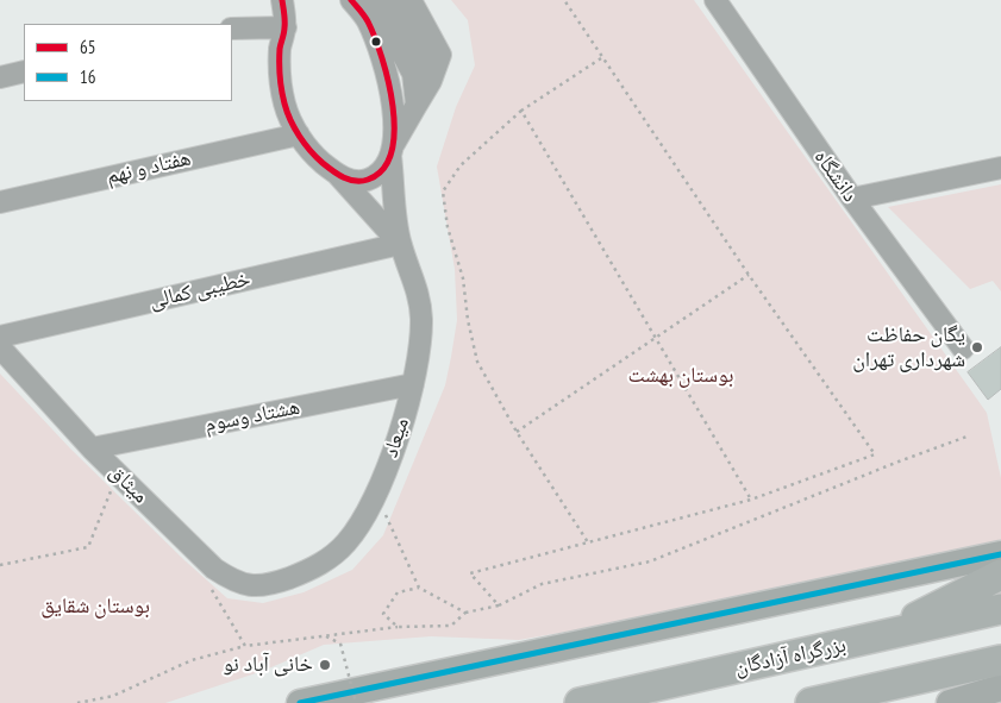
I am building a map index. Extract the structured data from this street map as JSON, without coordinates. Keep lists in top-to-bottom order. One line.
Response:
{"streets":{"highway":["بزرگراه آزادگان"],"street":["هفتاد و نهم","دانشگاه","خطیبی کمالی","هشتاد وسوم","میعاد","میثاق"]},"crossings":[["خطیبی کمالی","میعاد"],["هشتاد وسوم","میعاد"],["هشتاد وسوم","میثاق"],["میعاد","میثاق"]],"parks":["بوستان بهشت","بوستان شقایق"],"places":["یگان حفاظت شهرداری تهران","خانی آباد نو"],"lines":["transit line 65","transit line 16"],"legend":["65","16"]}
